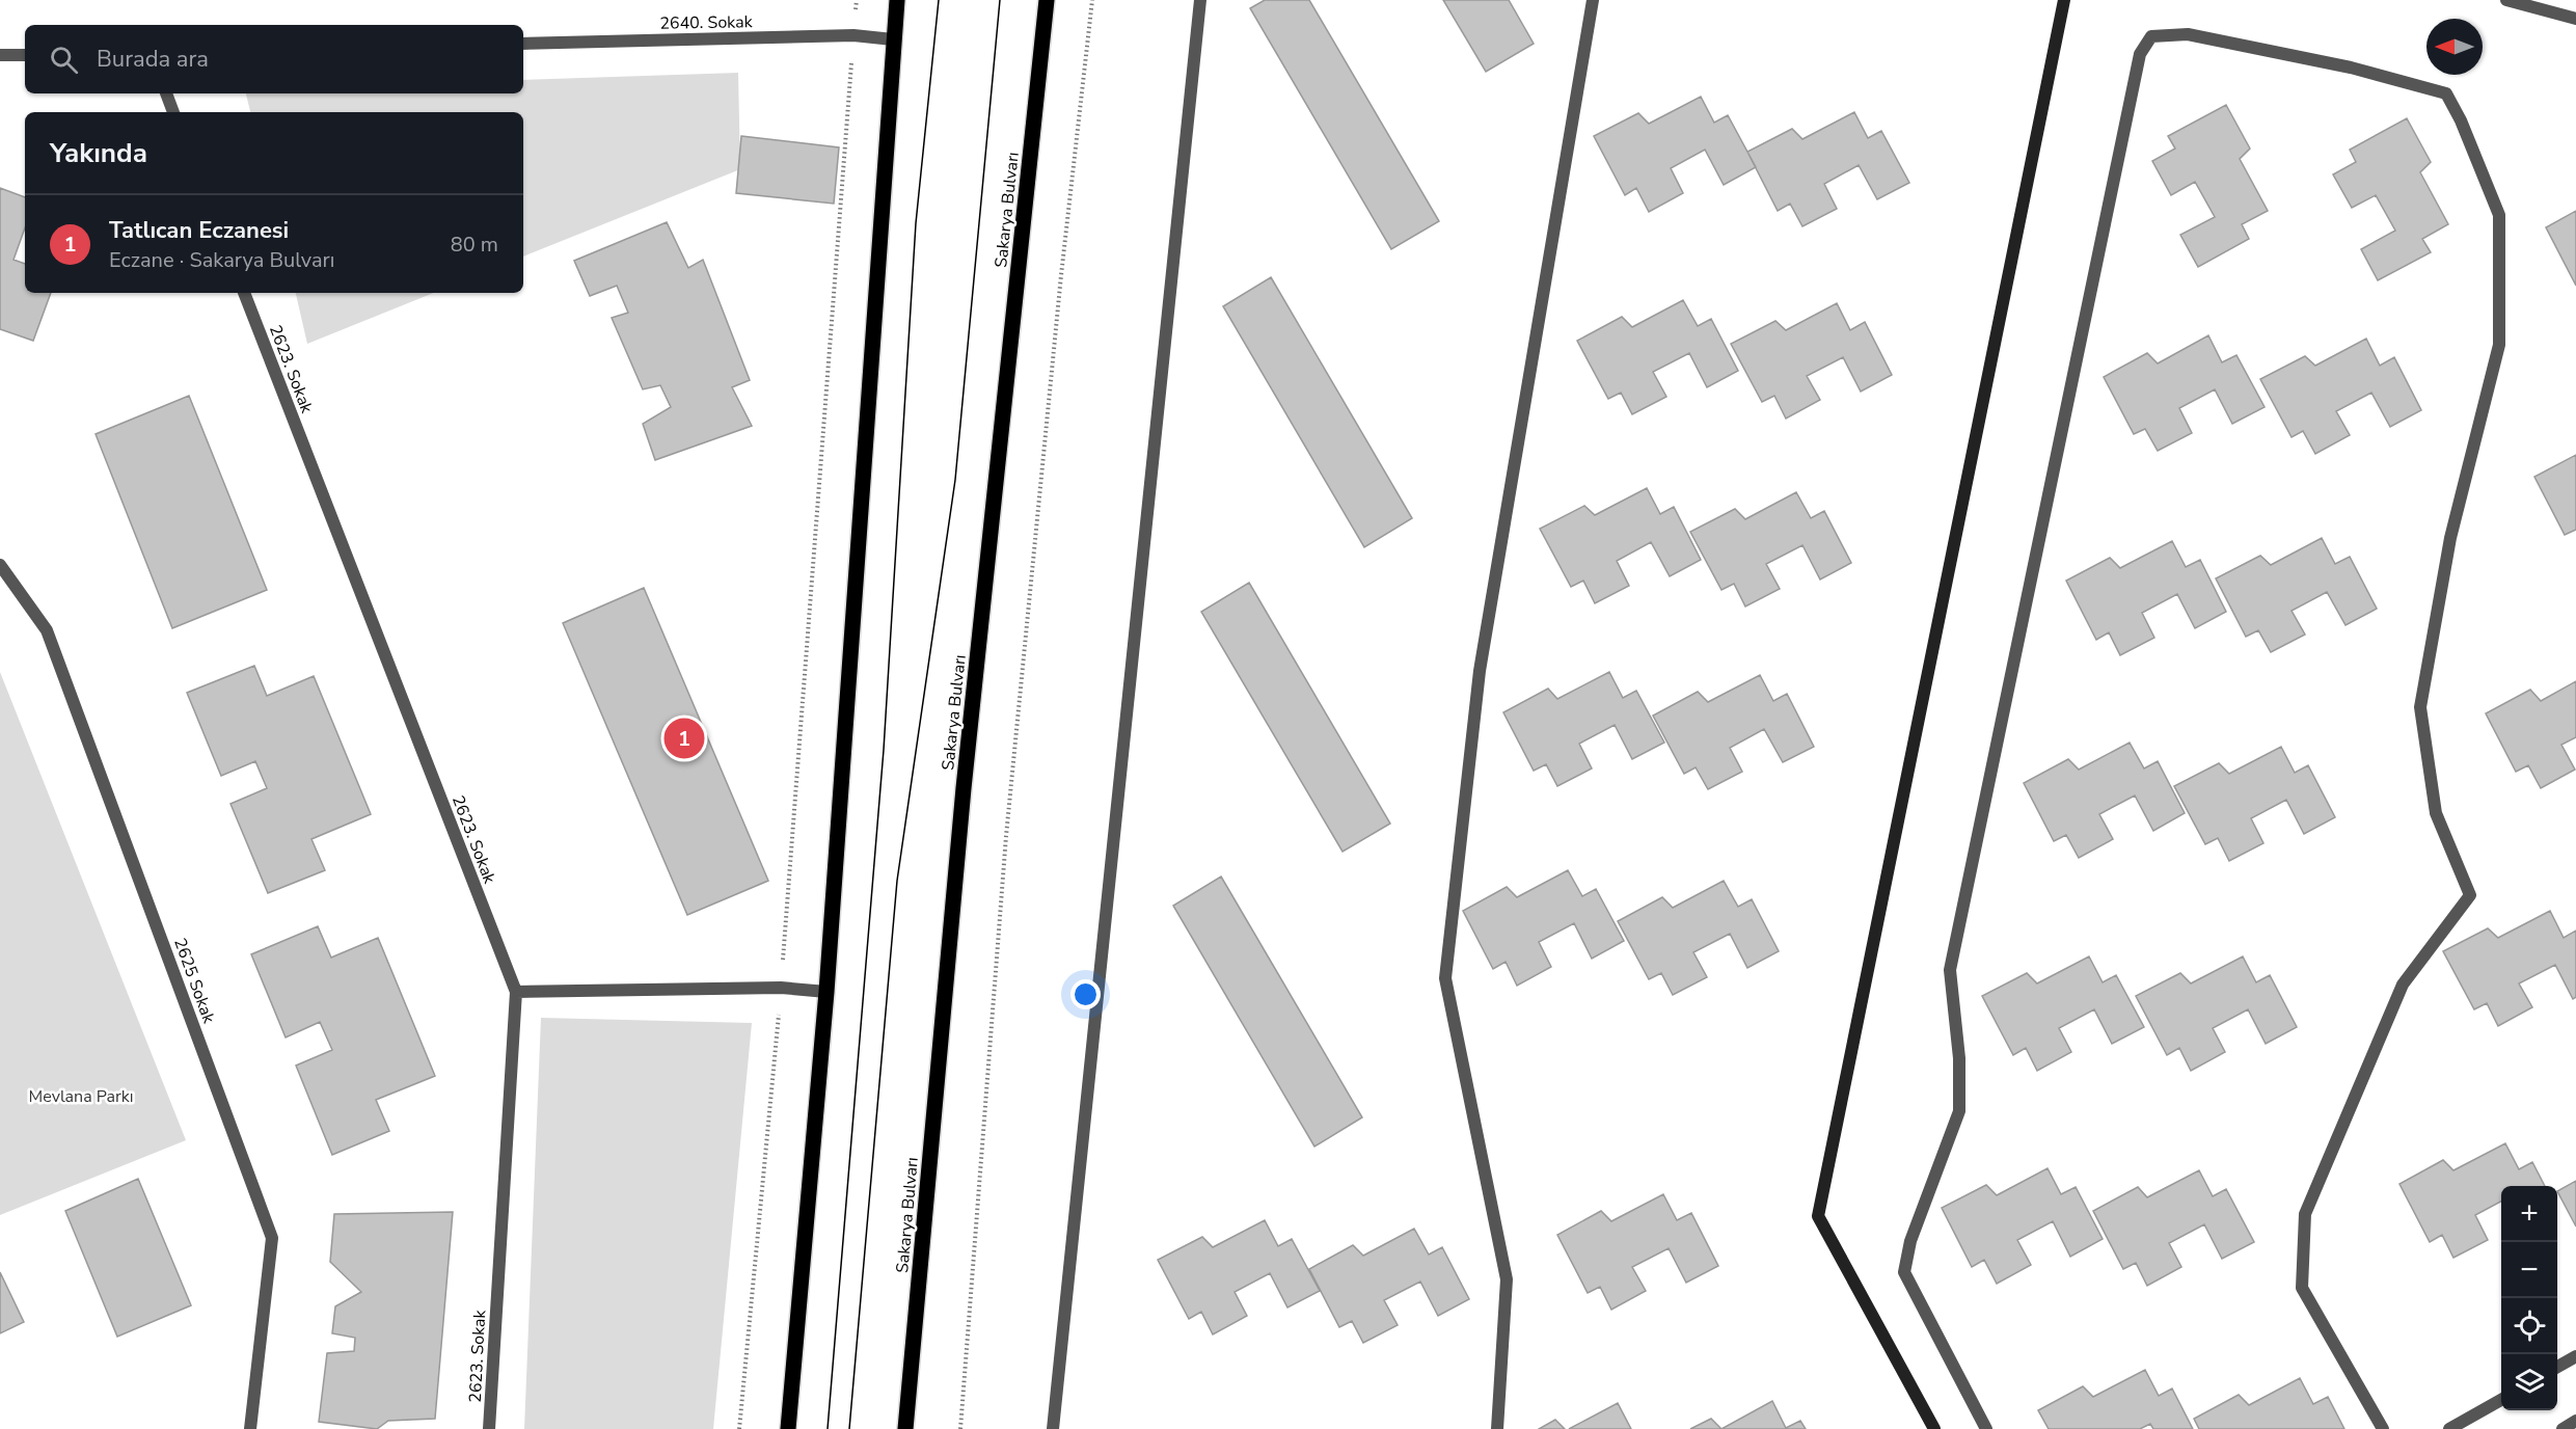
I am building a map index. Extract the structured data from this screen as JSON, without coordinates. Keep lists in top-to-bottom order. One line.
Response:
{"streets":{"main road":["Sakarya Bulvarı"],"street":["2640. Sokak","2623. Sokak","2625 Sokak"]},"parks":["Mevlana Parkı"],"north":"left","page":{"search":"Burada ara","heading":"Yakında","list":[{"mark":"1","name":"Tatlıcan Eczanesi","note":"Eczane · Sakarya Bulvarı","value":"80 m"}],"pins":"1","map_buttons":["+","−"]}}
